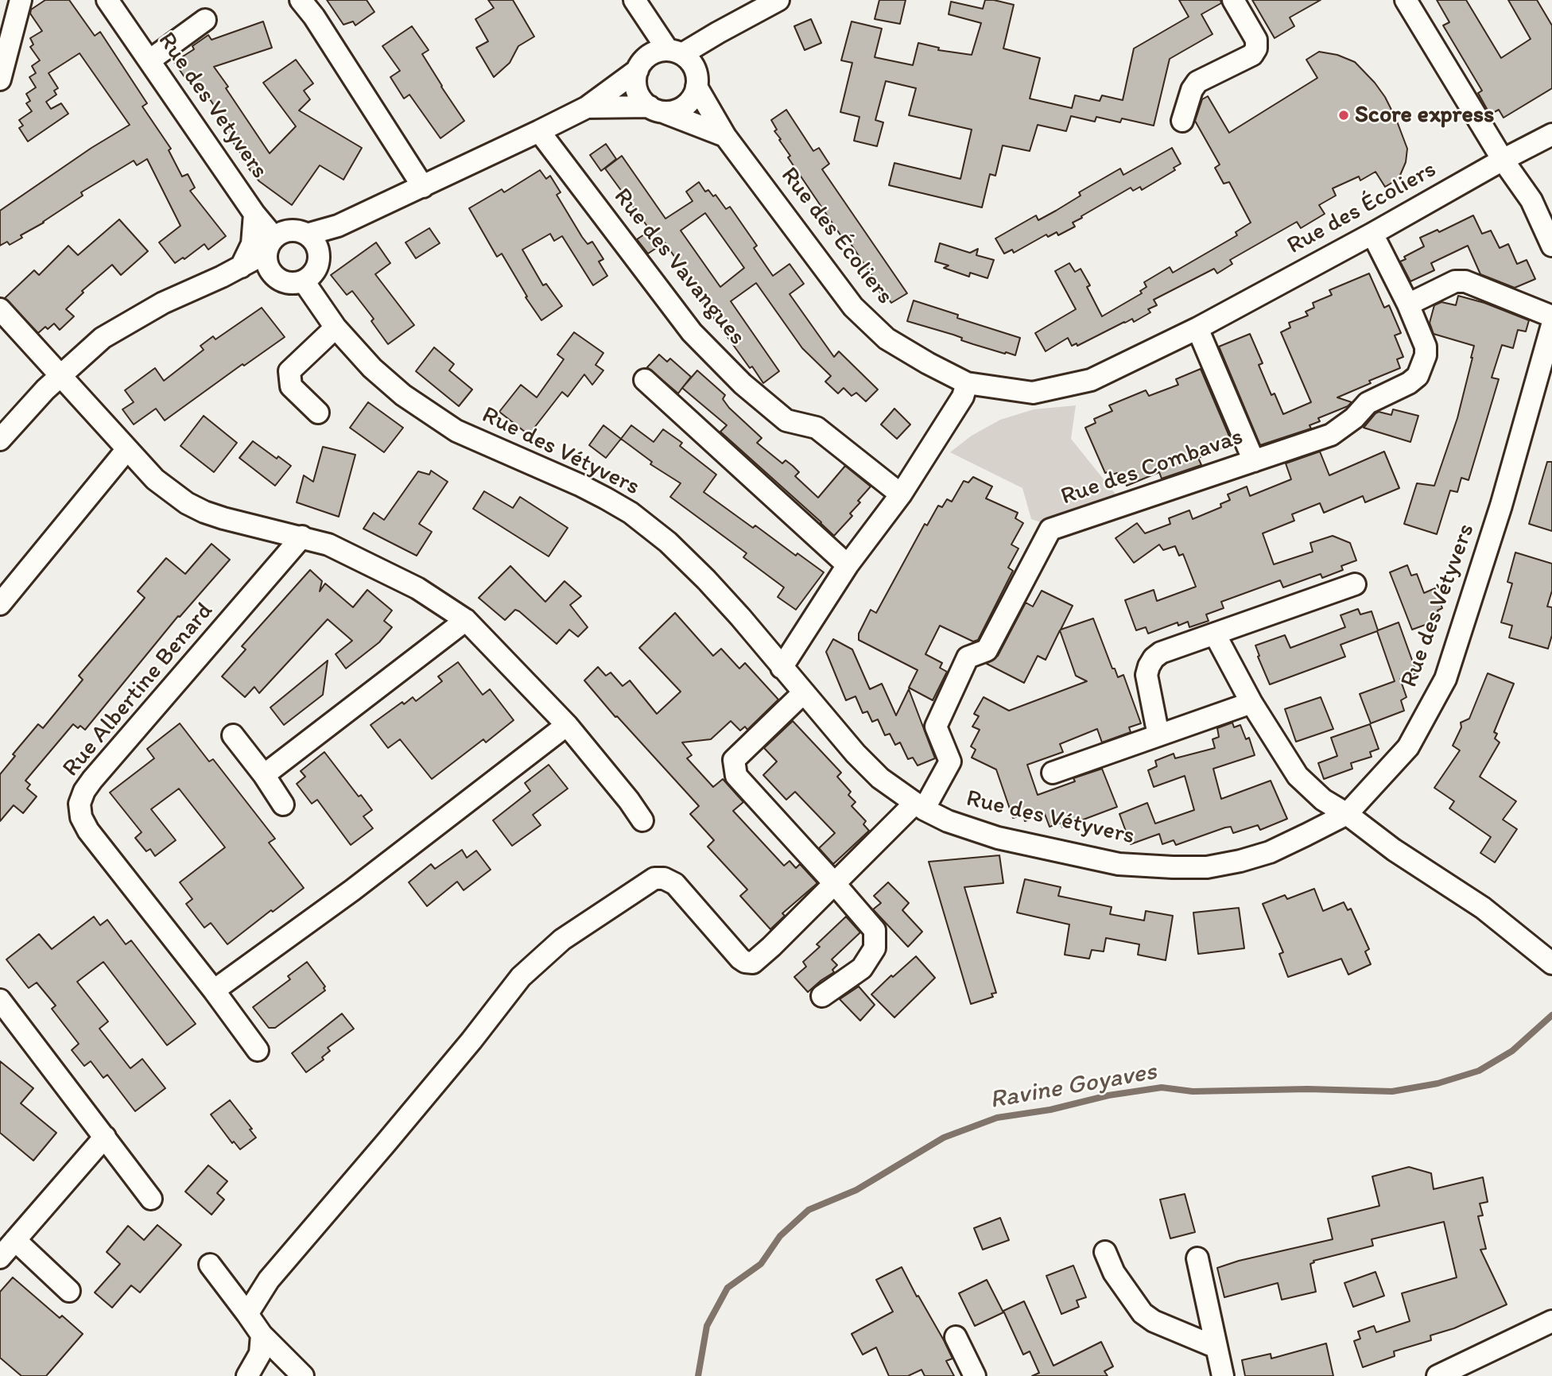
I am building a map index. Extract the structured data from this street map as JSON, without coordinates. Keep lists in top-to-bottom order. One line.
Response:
{"streets":{"street":["Rue des Vetyvers","Rue des Écoliers","Rue des Vavangues","Rue des Vétyvers","Rue des Combavas","Rue Albertine Benard"]},"crossings":[["Rue des Vetyvers","Rue des Vétyvers"],["Rue des Écoliers","Rue des Combavas"],["Rue des Vétyvers","Rue des Combavas"]],"water":["Ravine Goyaves"],"places":["Score express"]}
